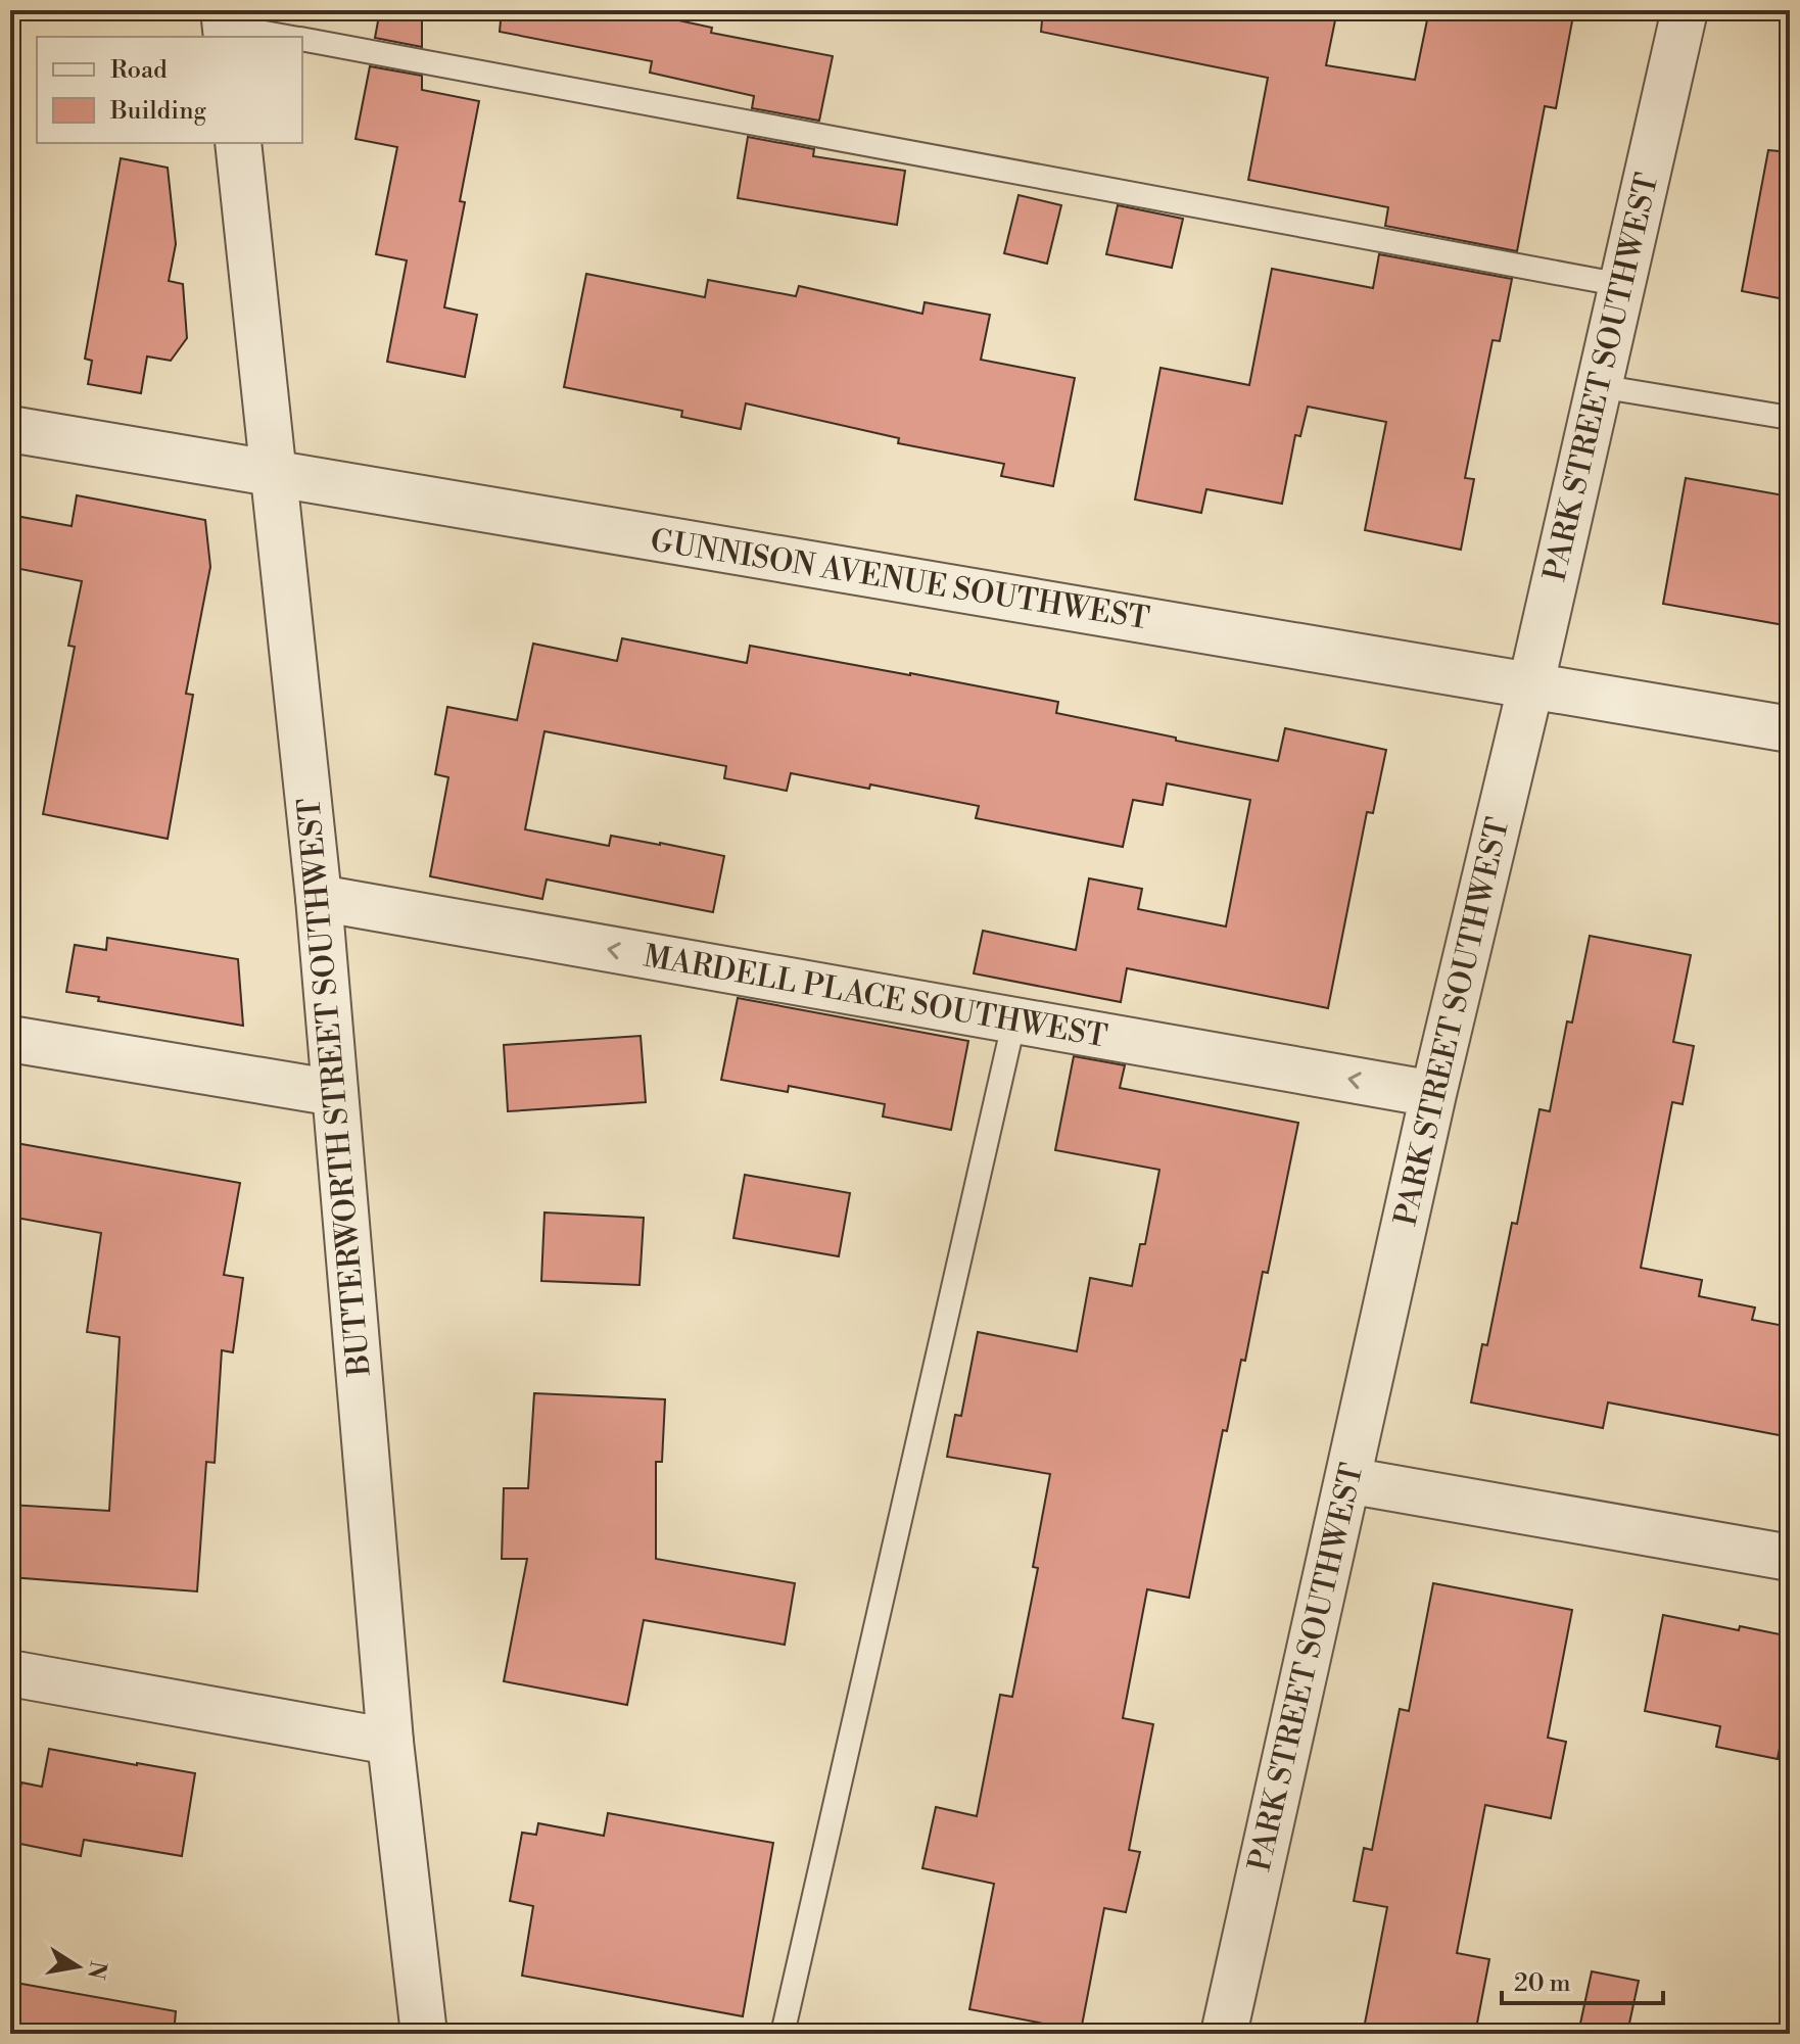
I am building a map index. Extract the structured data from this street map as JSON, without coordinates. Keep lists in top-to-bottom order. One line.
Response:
{"streets":{"street":["PARK STREET SOUTHWEST","GUNNISON AVENUE SOUTHWEST","MARDELL PLACE SOUTHWEST","BUTTERWORTH STREET SOUTHWEST"]},"crossings":[["PARK STREET SOUTHWEST","GUNNISON AVENUE SOUTHWEST"],["PARK STREET SOUTHWEST","MARDELL PLACE SOUTHWEST"],["GUNNISON AVENUE SOUTHWEST","BUTTERWORTH STREET SOUTHWEST"],["MARDELL PLACE SOUTHWEST","BUTTERWORTH STREET SOUTHWEST"]],"one_way":["MARDELL PLACE SOUTHWEST"],"legend":["Road","Building"],"scale_bar":"20 m","north":"right"}
